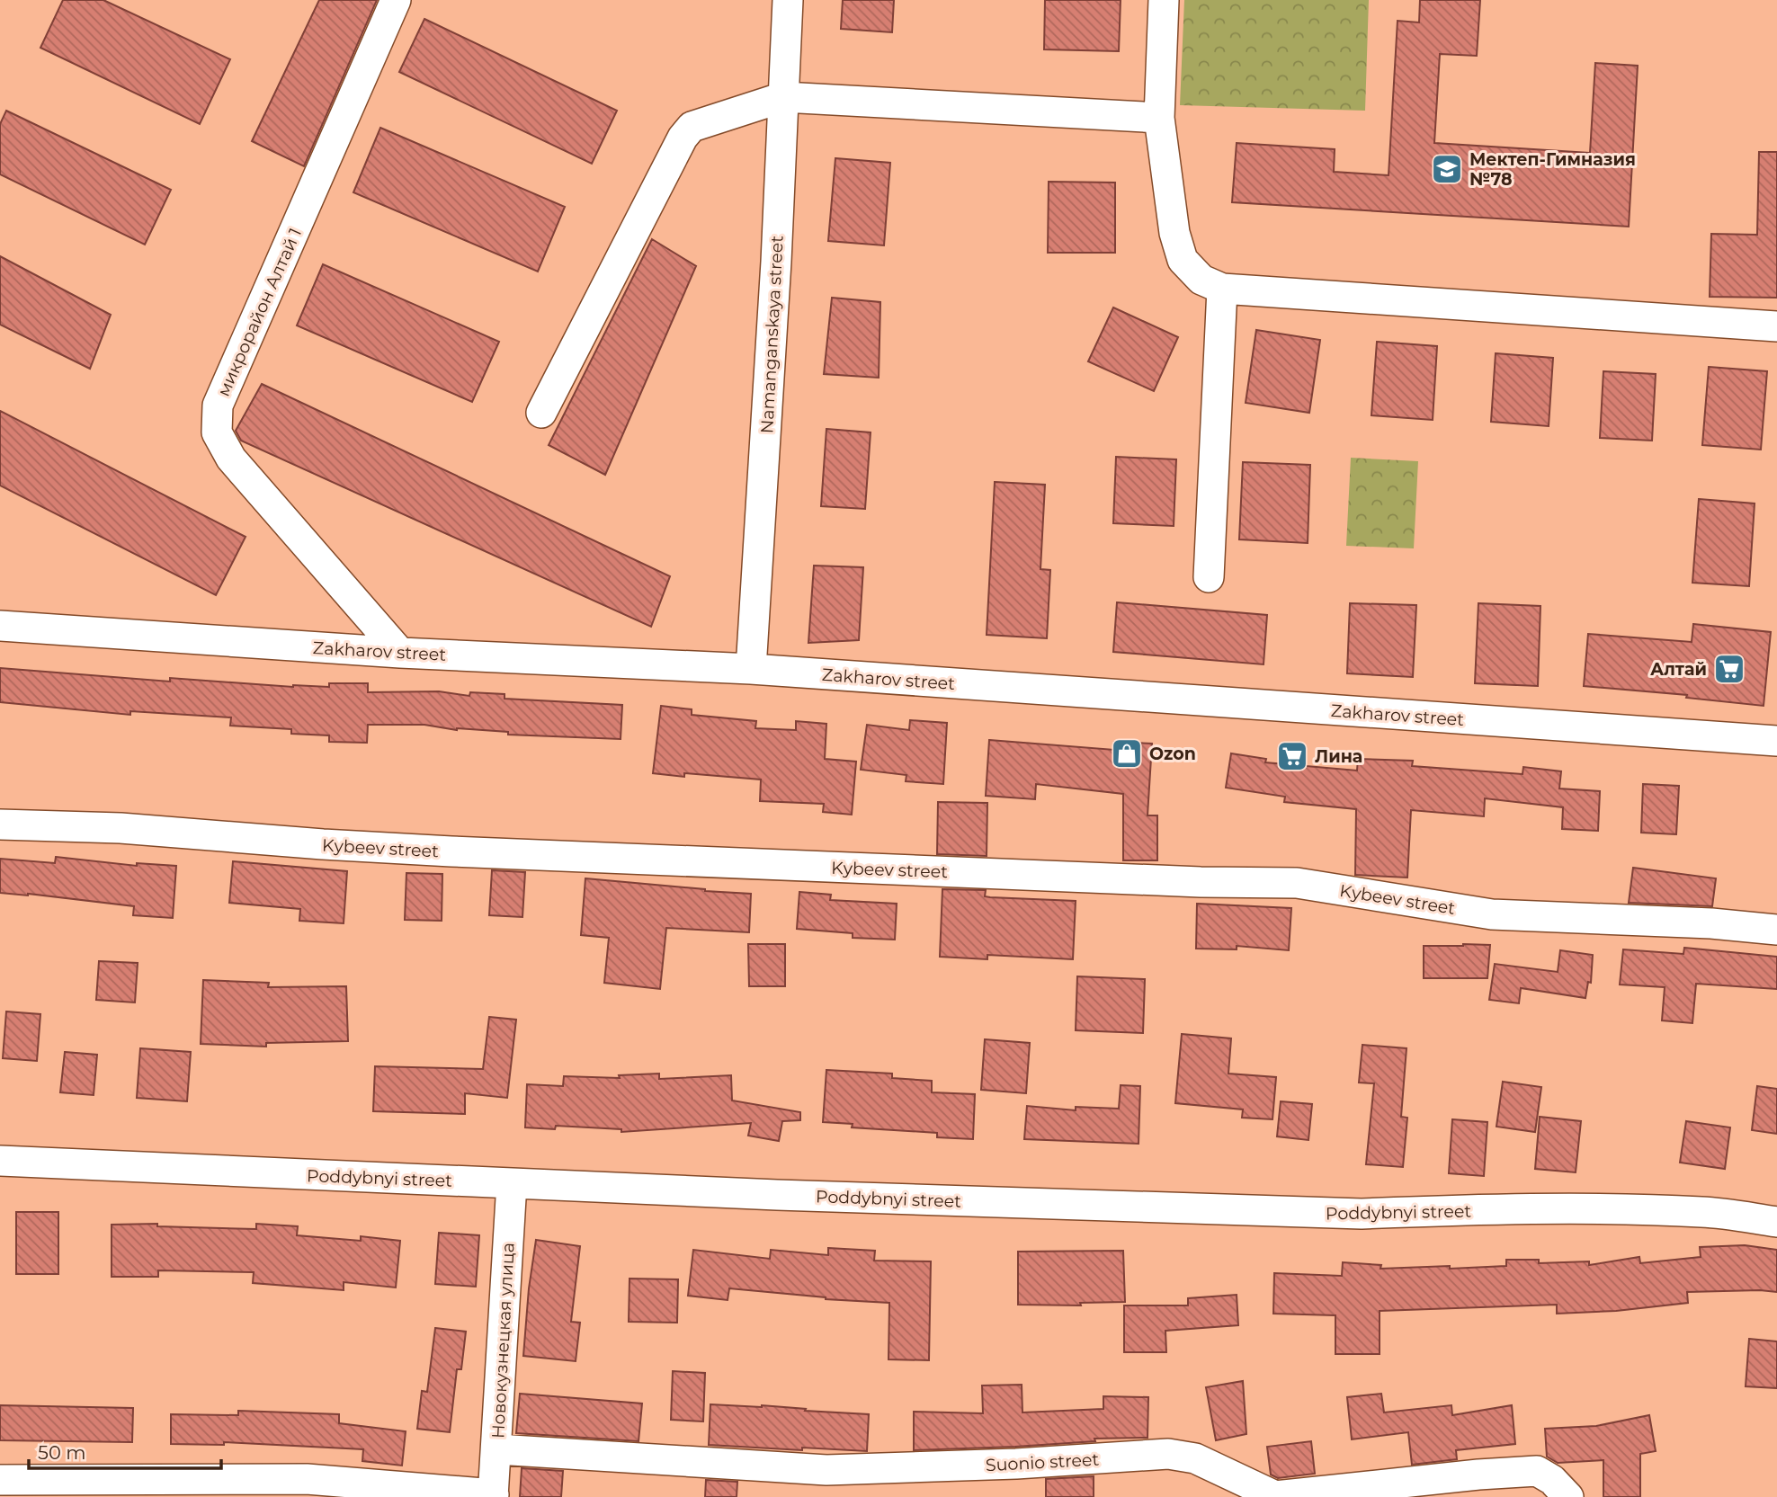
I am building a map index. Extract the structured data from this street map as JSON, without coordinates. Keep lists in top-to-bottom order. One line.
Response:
{"streets":{"street":["микрорайон Алтай 1","Namanganskaya street","Zakharov street","Kybeev street","Poddybnyi street","Новокузнецкая улица","Suonio street"]},"crossings":[["микрорайон Алтай 1","Zakharov street"],["Namanganskaya street","Zakharov street"],["Poddybnyi street","Новокузнецкая улица"],["Новокузнецкая улица","Suonio street"]],"places":{"school or university":["Мектеп-Гимназия №78"],"supermarket":["Алтай","Лина"],"shop":["Ozon"]},"scale_bar":"50 m"}
